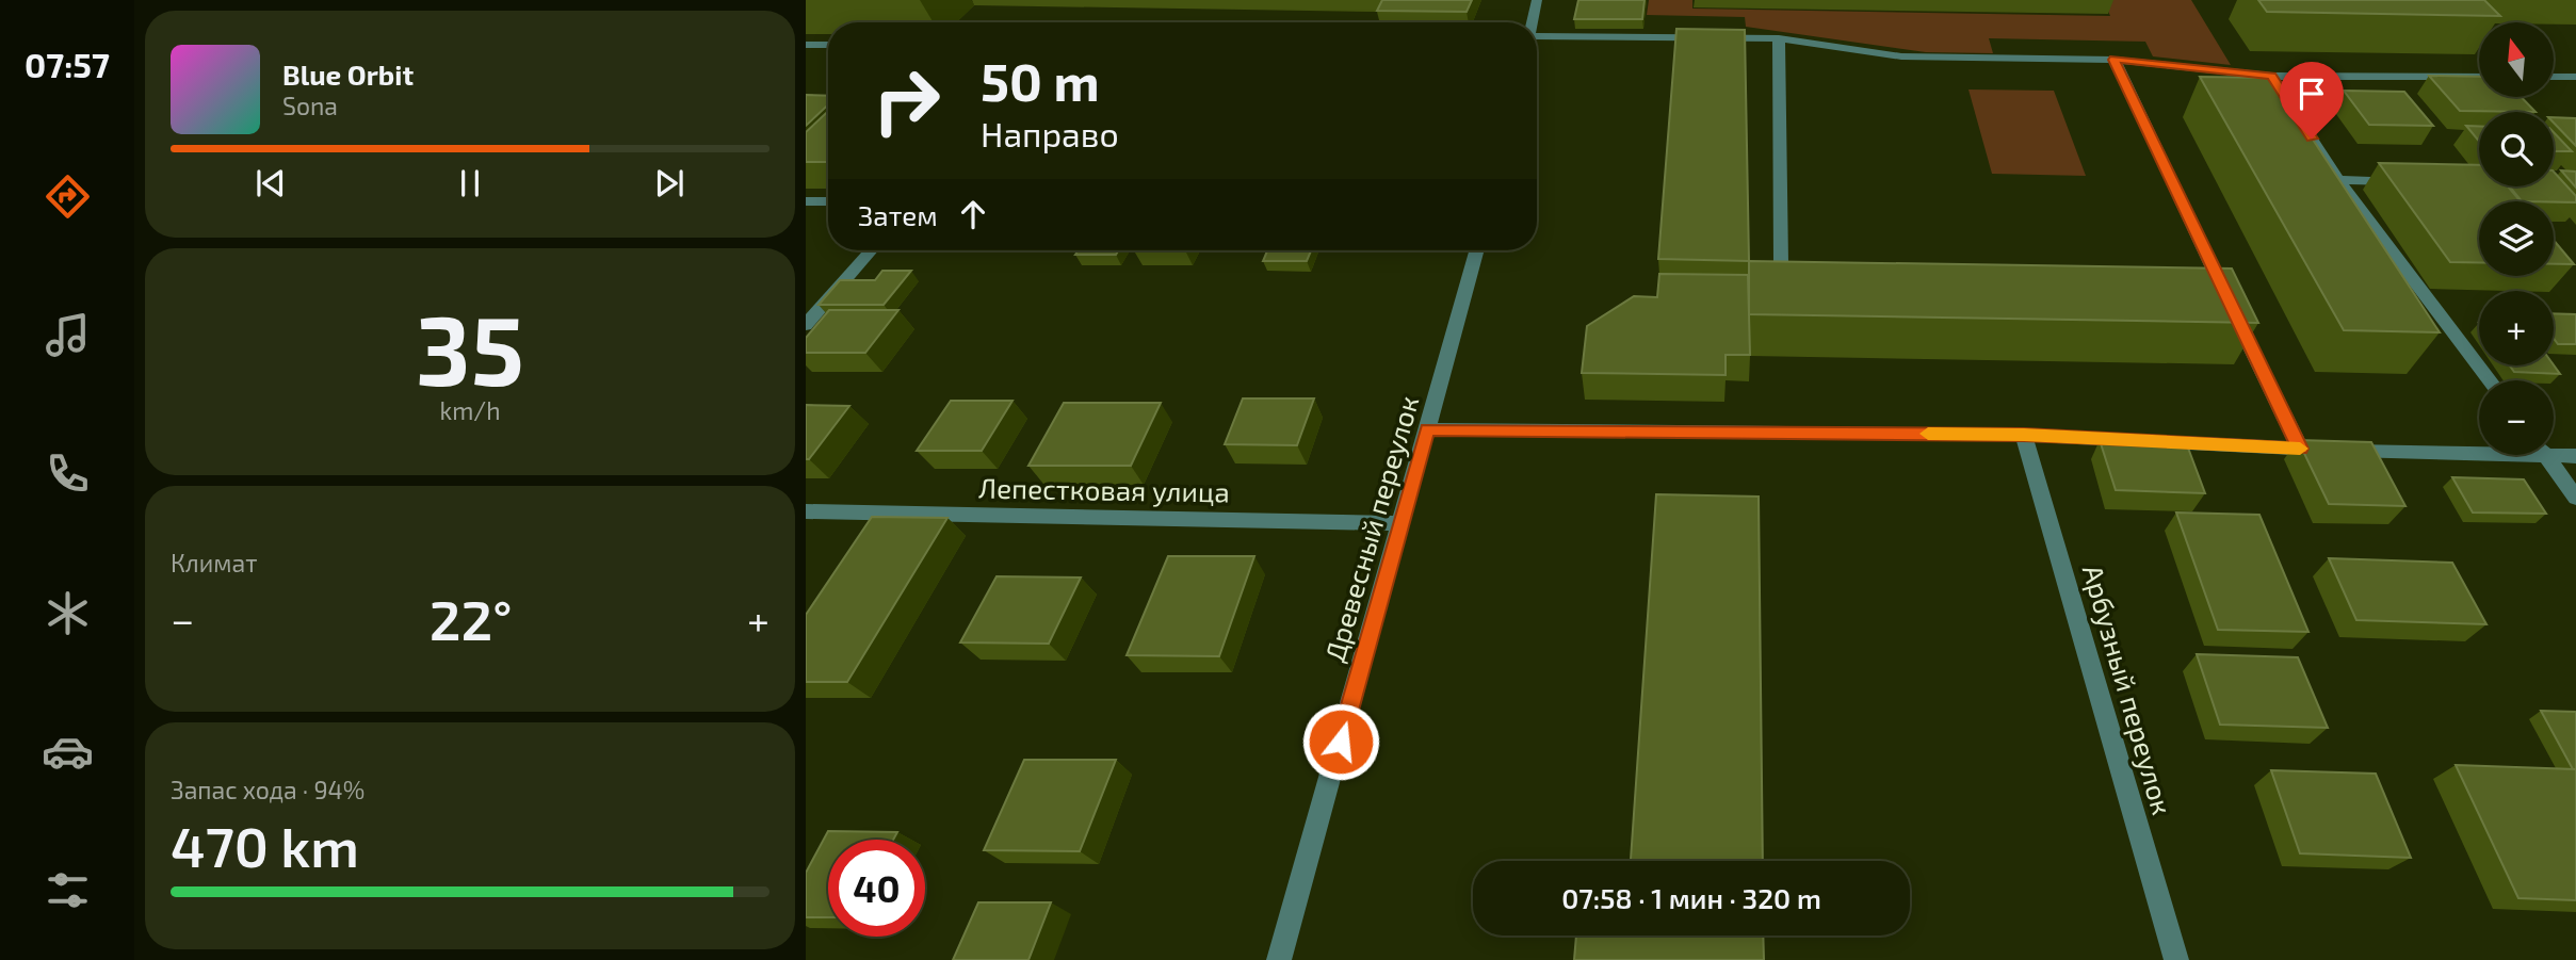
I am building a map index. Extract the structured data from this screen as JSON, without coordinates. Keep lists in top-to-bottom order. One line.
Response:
{"streets":{"street":["Лепестковая улица","Древесный переулок","Арбузный переулок"]},"crossings":[["Лепестковая улица","Древесный переулок"]],"north":"top","page":{"tabs":"07:57","map_buttons":["+","−"],"turn":["50 m","Направо"],"song":["Blue Orbit","Sona"],"then":"Затем","tile":[["35","km/h"],"Климат",["Запас хода · 94%","470 km"]],"heat":["−","22°","+"],"limit":"40","trip":"07:58 · 1 мин · 320 m"}}
